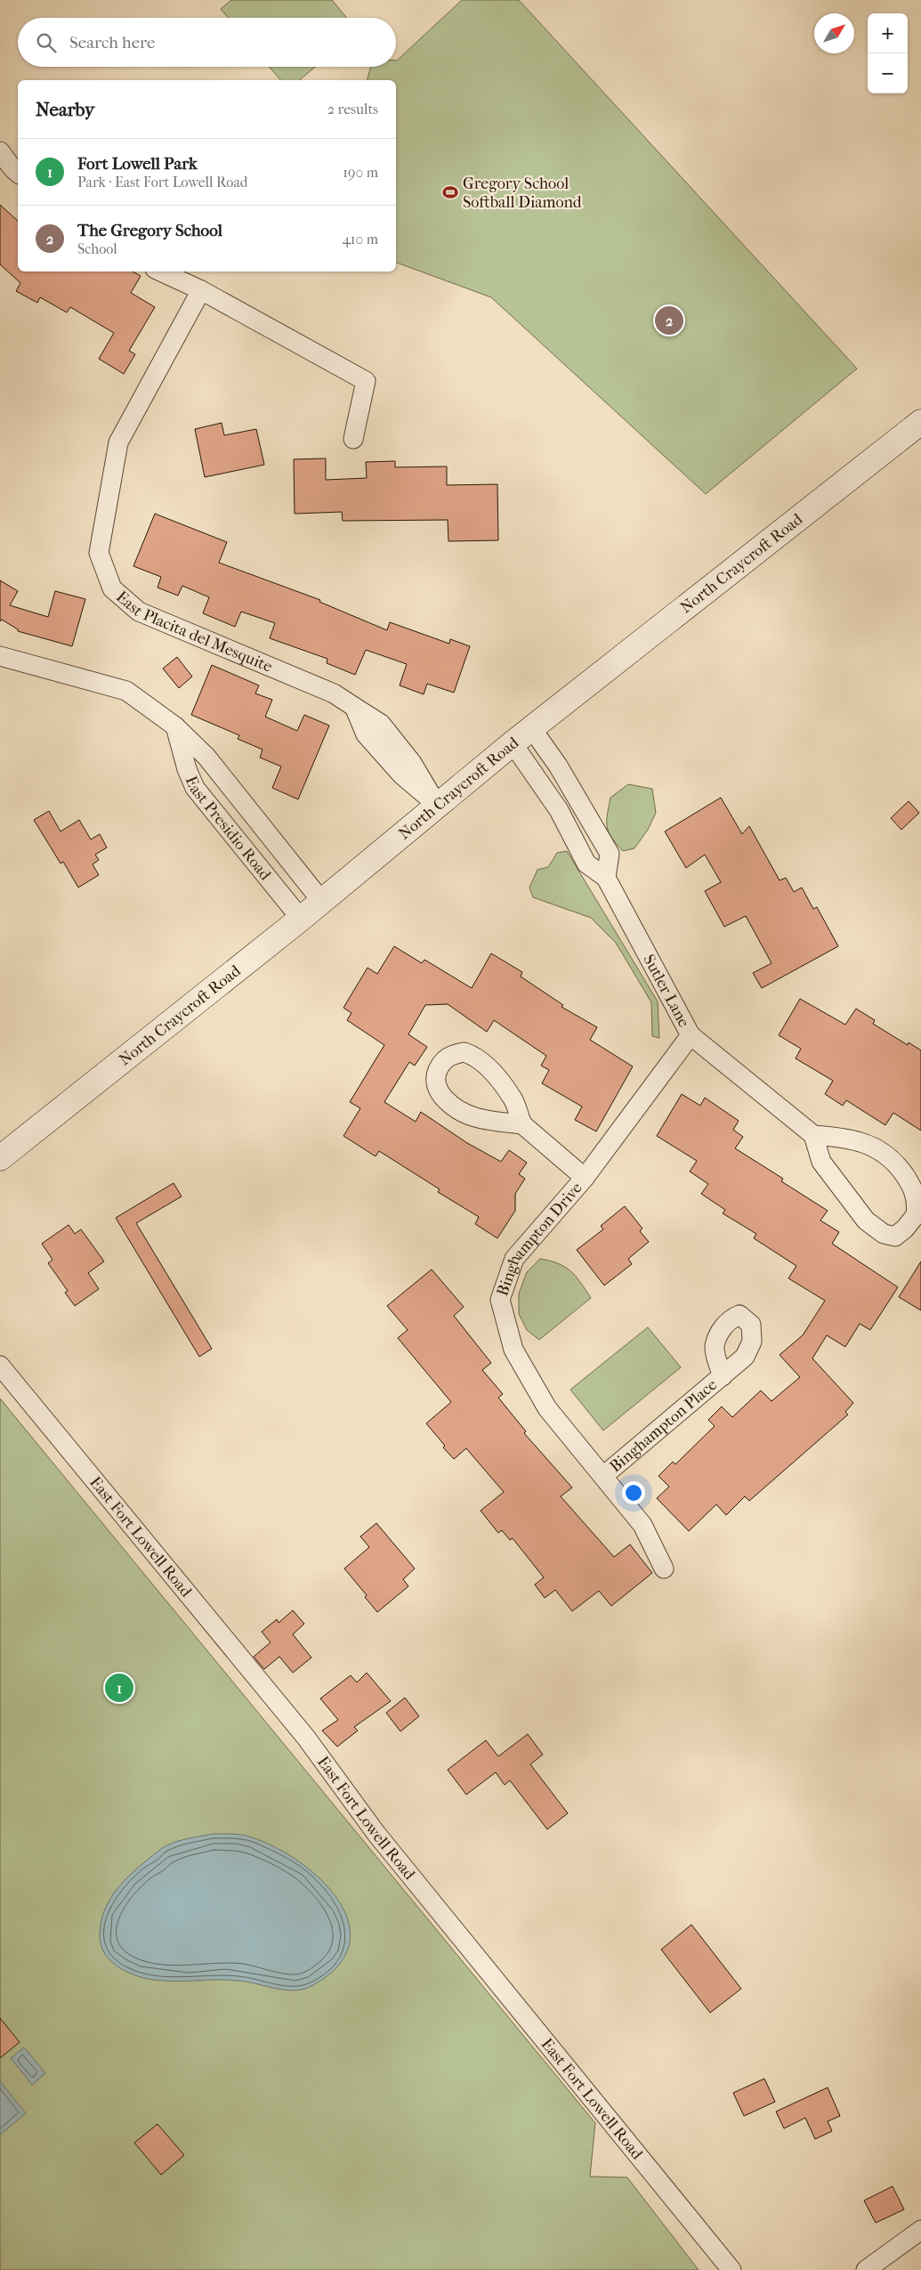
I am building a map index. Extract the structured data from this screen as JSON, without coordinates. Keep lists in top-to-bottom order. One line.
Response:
{"streets":{"main road":["North Craycroft Road"],"street":["East Placita del Mesquite","East Presidio Road","Sutler Lane","Binghampton Drive","Binghampton Place","East Fort Lowell Road"]},"crossings":[["North Craycroft Road","East Placita del Mesquite"],["North Craycroft Road","East Presidio Road"],["North Craycroft Road","Sutler Lane"],["Sutler Lane","Binghampton Drive"],["Binghampton Drive","Binghampton Place"]],"places":{"sports":["Gregory School Softball Diamond"]},"north":"top right","page":{"map_buttons":["+","−"],"search":"Search here","heading":["Nearby","2 results"],"list":[{"mark":"1","name":"Fort Lowell Park","note":"Park · East Fort Lowell Road","value":"190 m"},{"mark":"2","name":"The Gregory School","note":"School","value":"410 m"}],"pins":["2","1"]}}
